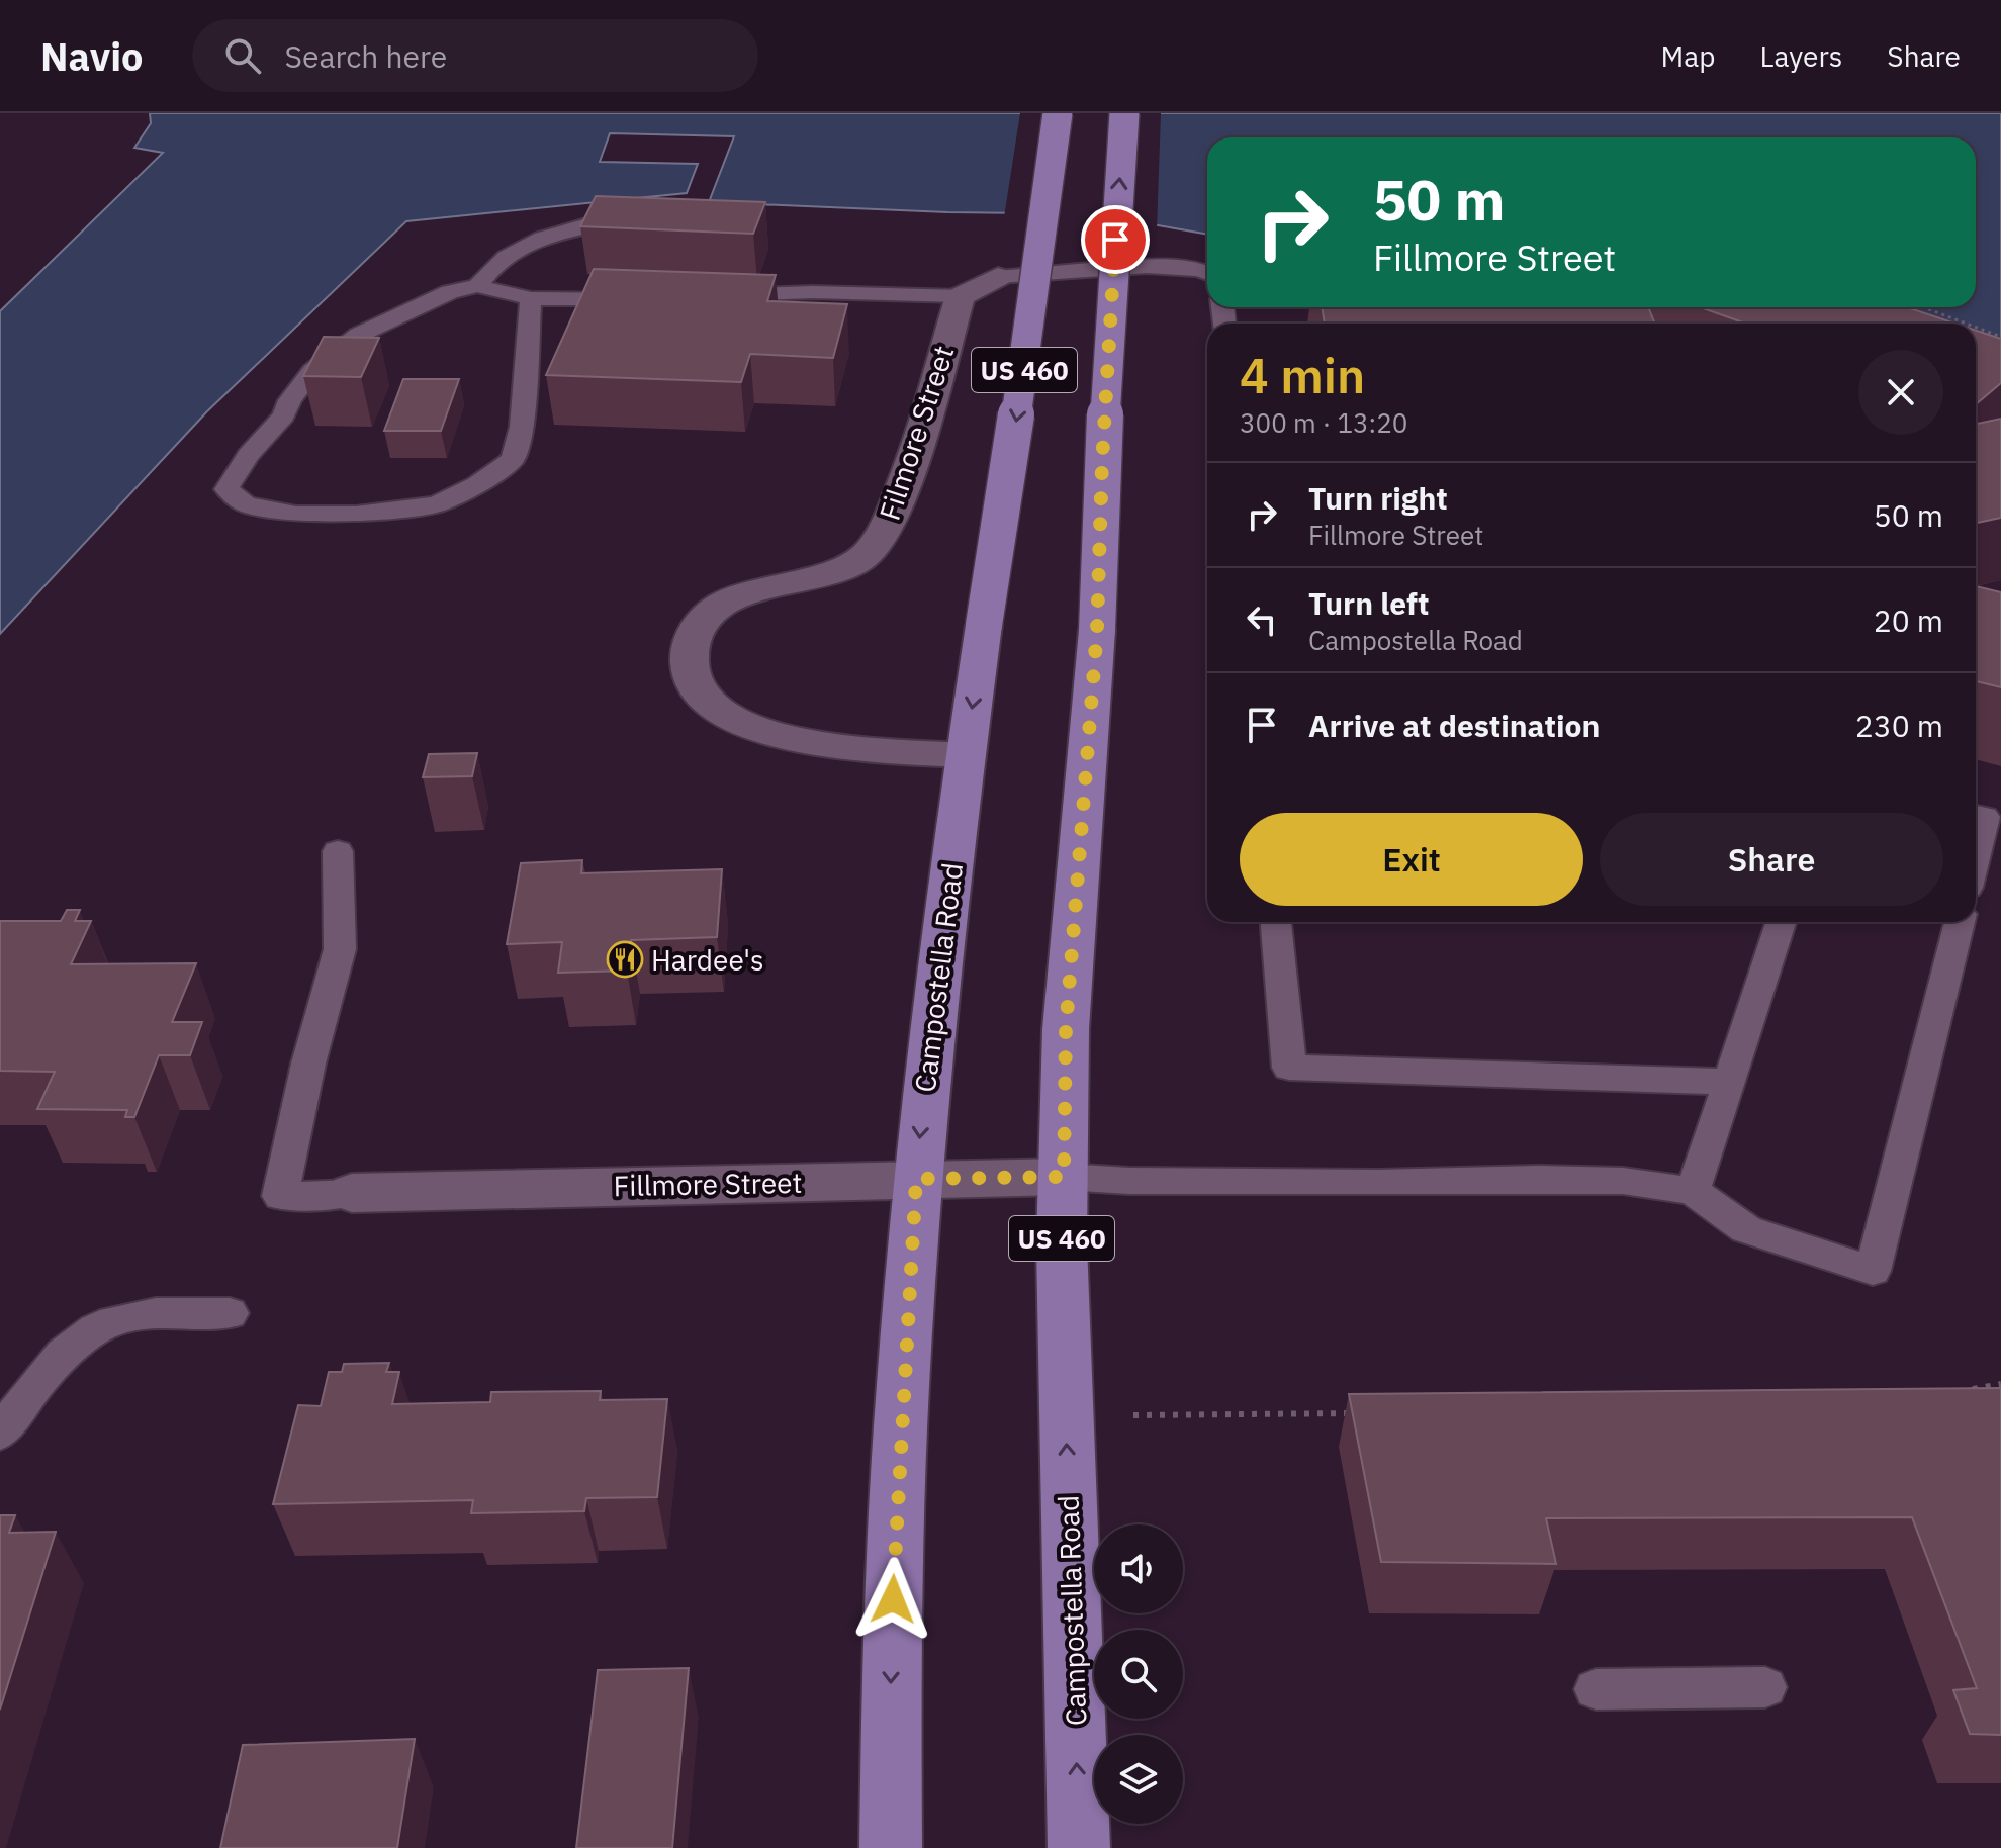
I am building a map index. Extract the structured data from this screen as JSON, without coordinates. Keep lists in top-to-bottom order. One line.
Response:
{"streets":{"main road":["US 460","Campostella Road"],"street":["Filmore Street","Fillmore Street"]},"crossings":[["Filmore Street","Campostella Road"],["Campostella Road","Fillmore Street"]],"places":{"restaurant":["Hardee's"]},"page":{"header":"Navio","search":"Search here","nav":["Map","Layers","Share"],"turn":["50 m","Fillmore Street"],"heading":["4 min","300 m · 13:20"],"list":[{"name":"Turn right","note":"Fillmore Street","value":"50 m"},{"name":"Turn left","note":"Campostella Road","value":"20 m"},{"name":"Arrive at destination","value":"230 m"}],"buttons":["Exit","Share"]}}
